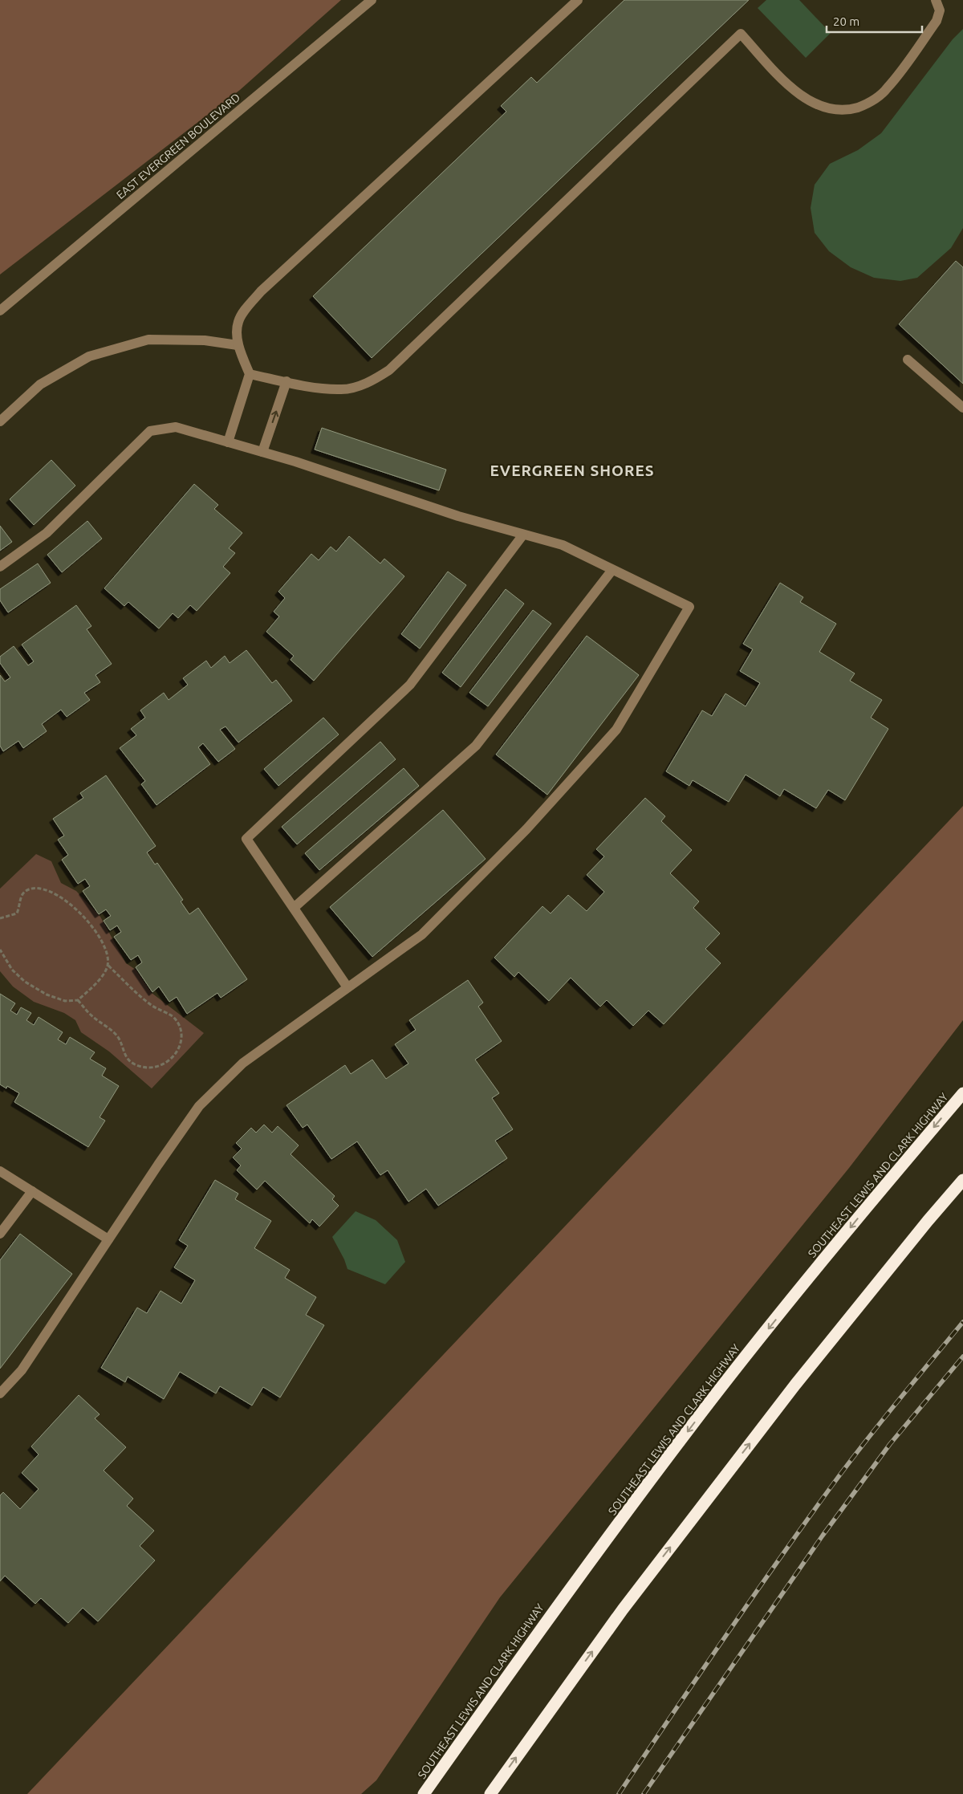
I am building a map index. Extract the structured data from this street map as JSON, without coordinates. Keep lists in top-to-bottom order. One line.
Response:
{"streets":{"highway":["SOUTHEAST LEWIS AND CLARK HIGHWAY"],"street":["EAST EVERGREEN BOULEVARD"]},"districts":["EVERGREEN SHORES"],"scale_bar":"20 m"}
